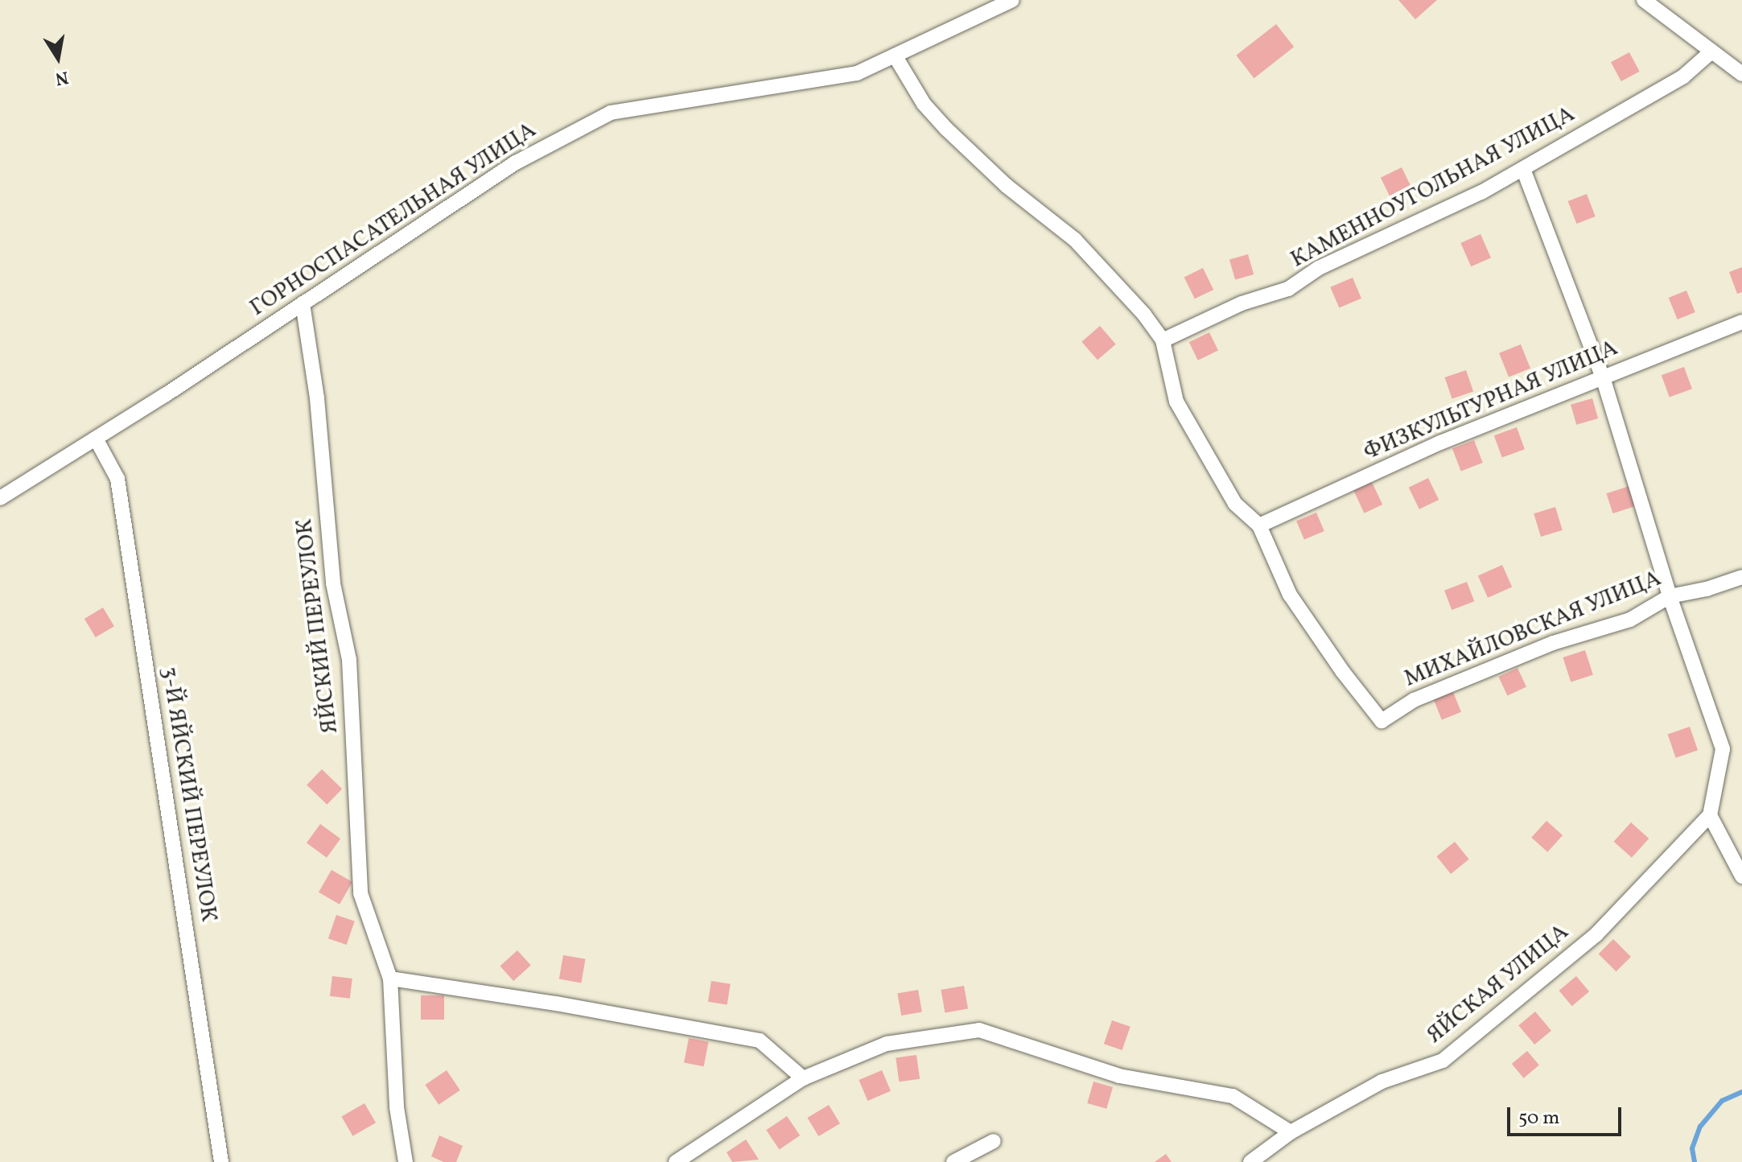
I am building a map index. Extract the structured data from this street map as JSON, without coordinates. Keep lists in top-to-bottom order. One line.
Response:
{"streets":{"street":["КАМЕННОУГОЛЬНАЯ УЛИЦА","ГОРНОСПАСАТЕЛЬНАЯ УЛИЦА","ФИЗКУЛЬТУРНАЯ УЛИЦА","ЯЙСКИЙ ПЕРЕУЛОК","МИХАЙЛОВСКАЯ УЛИЦА","3-Й ЯЙСКИЙ ПЕРЕУЛОК","ЯЙСКАЯ УЛИЦА"]},"crossings":[["ГОРНОСПАСАТЕЛЬНАЯ УЛИЦА","ЯЙСКИЙ ПЕРЕУЛОК"],["ГОРНОСПАСАТЕЛЬНАЯ УЛИЦА","3-Й ЯЙСКИЙ ПЕРЕУЛОК"],["ФИЗКУЛЬТУРНАЯ УЛИЦА","МИХАЙЛОВСКАЯ УЛИЦА"]],"scale_bar":"50 m","north":"bottom"}
